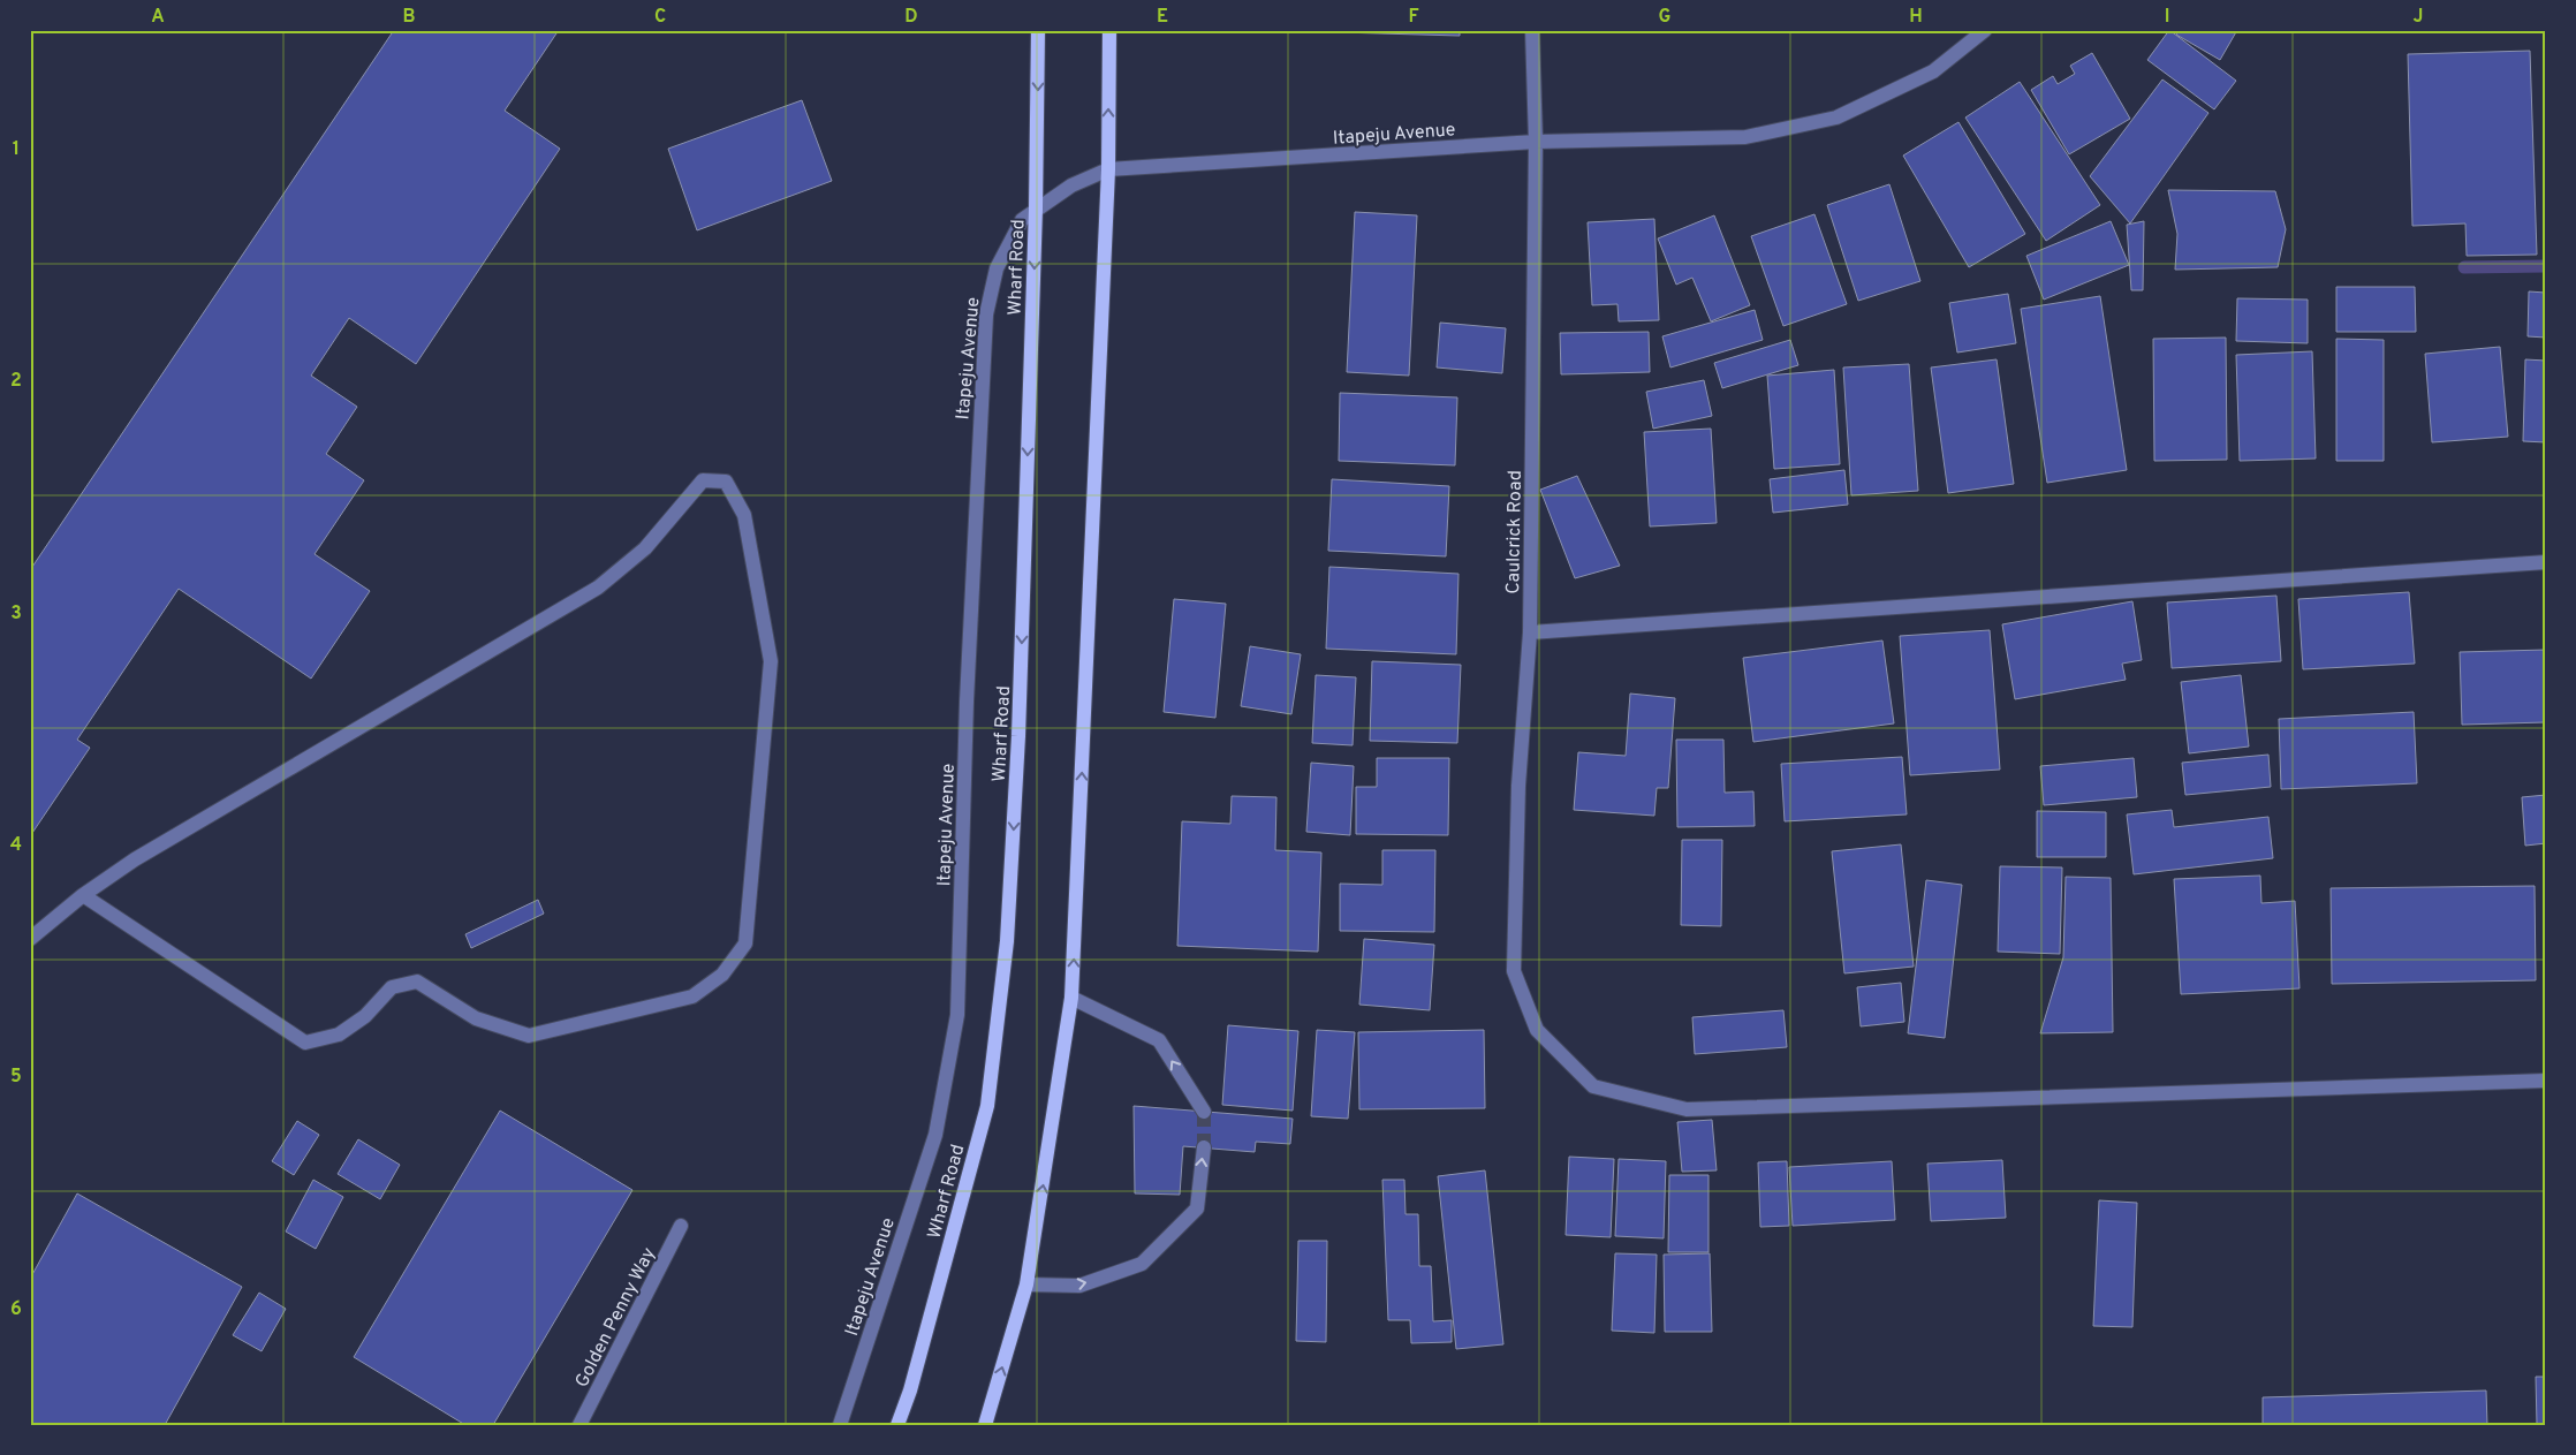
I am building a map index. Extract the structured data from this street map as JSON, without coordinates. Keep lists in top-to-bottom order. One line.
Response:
{"streets":{"main road":["Wharf Road"],"street":["Itapeju Avenue","Caulcrick Road","Golden Penny Way"]},"crossings":[["Itapeju Avenue","Wharf Road"],["Itapeju Avenue","Caulcrick Road"]],"grid":{"columns":["A","B","C","D","E","F","G","H","I","J"],"rows":["1","2","3","4","5","6"]}}
